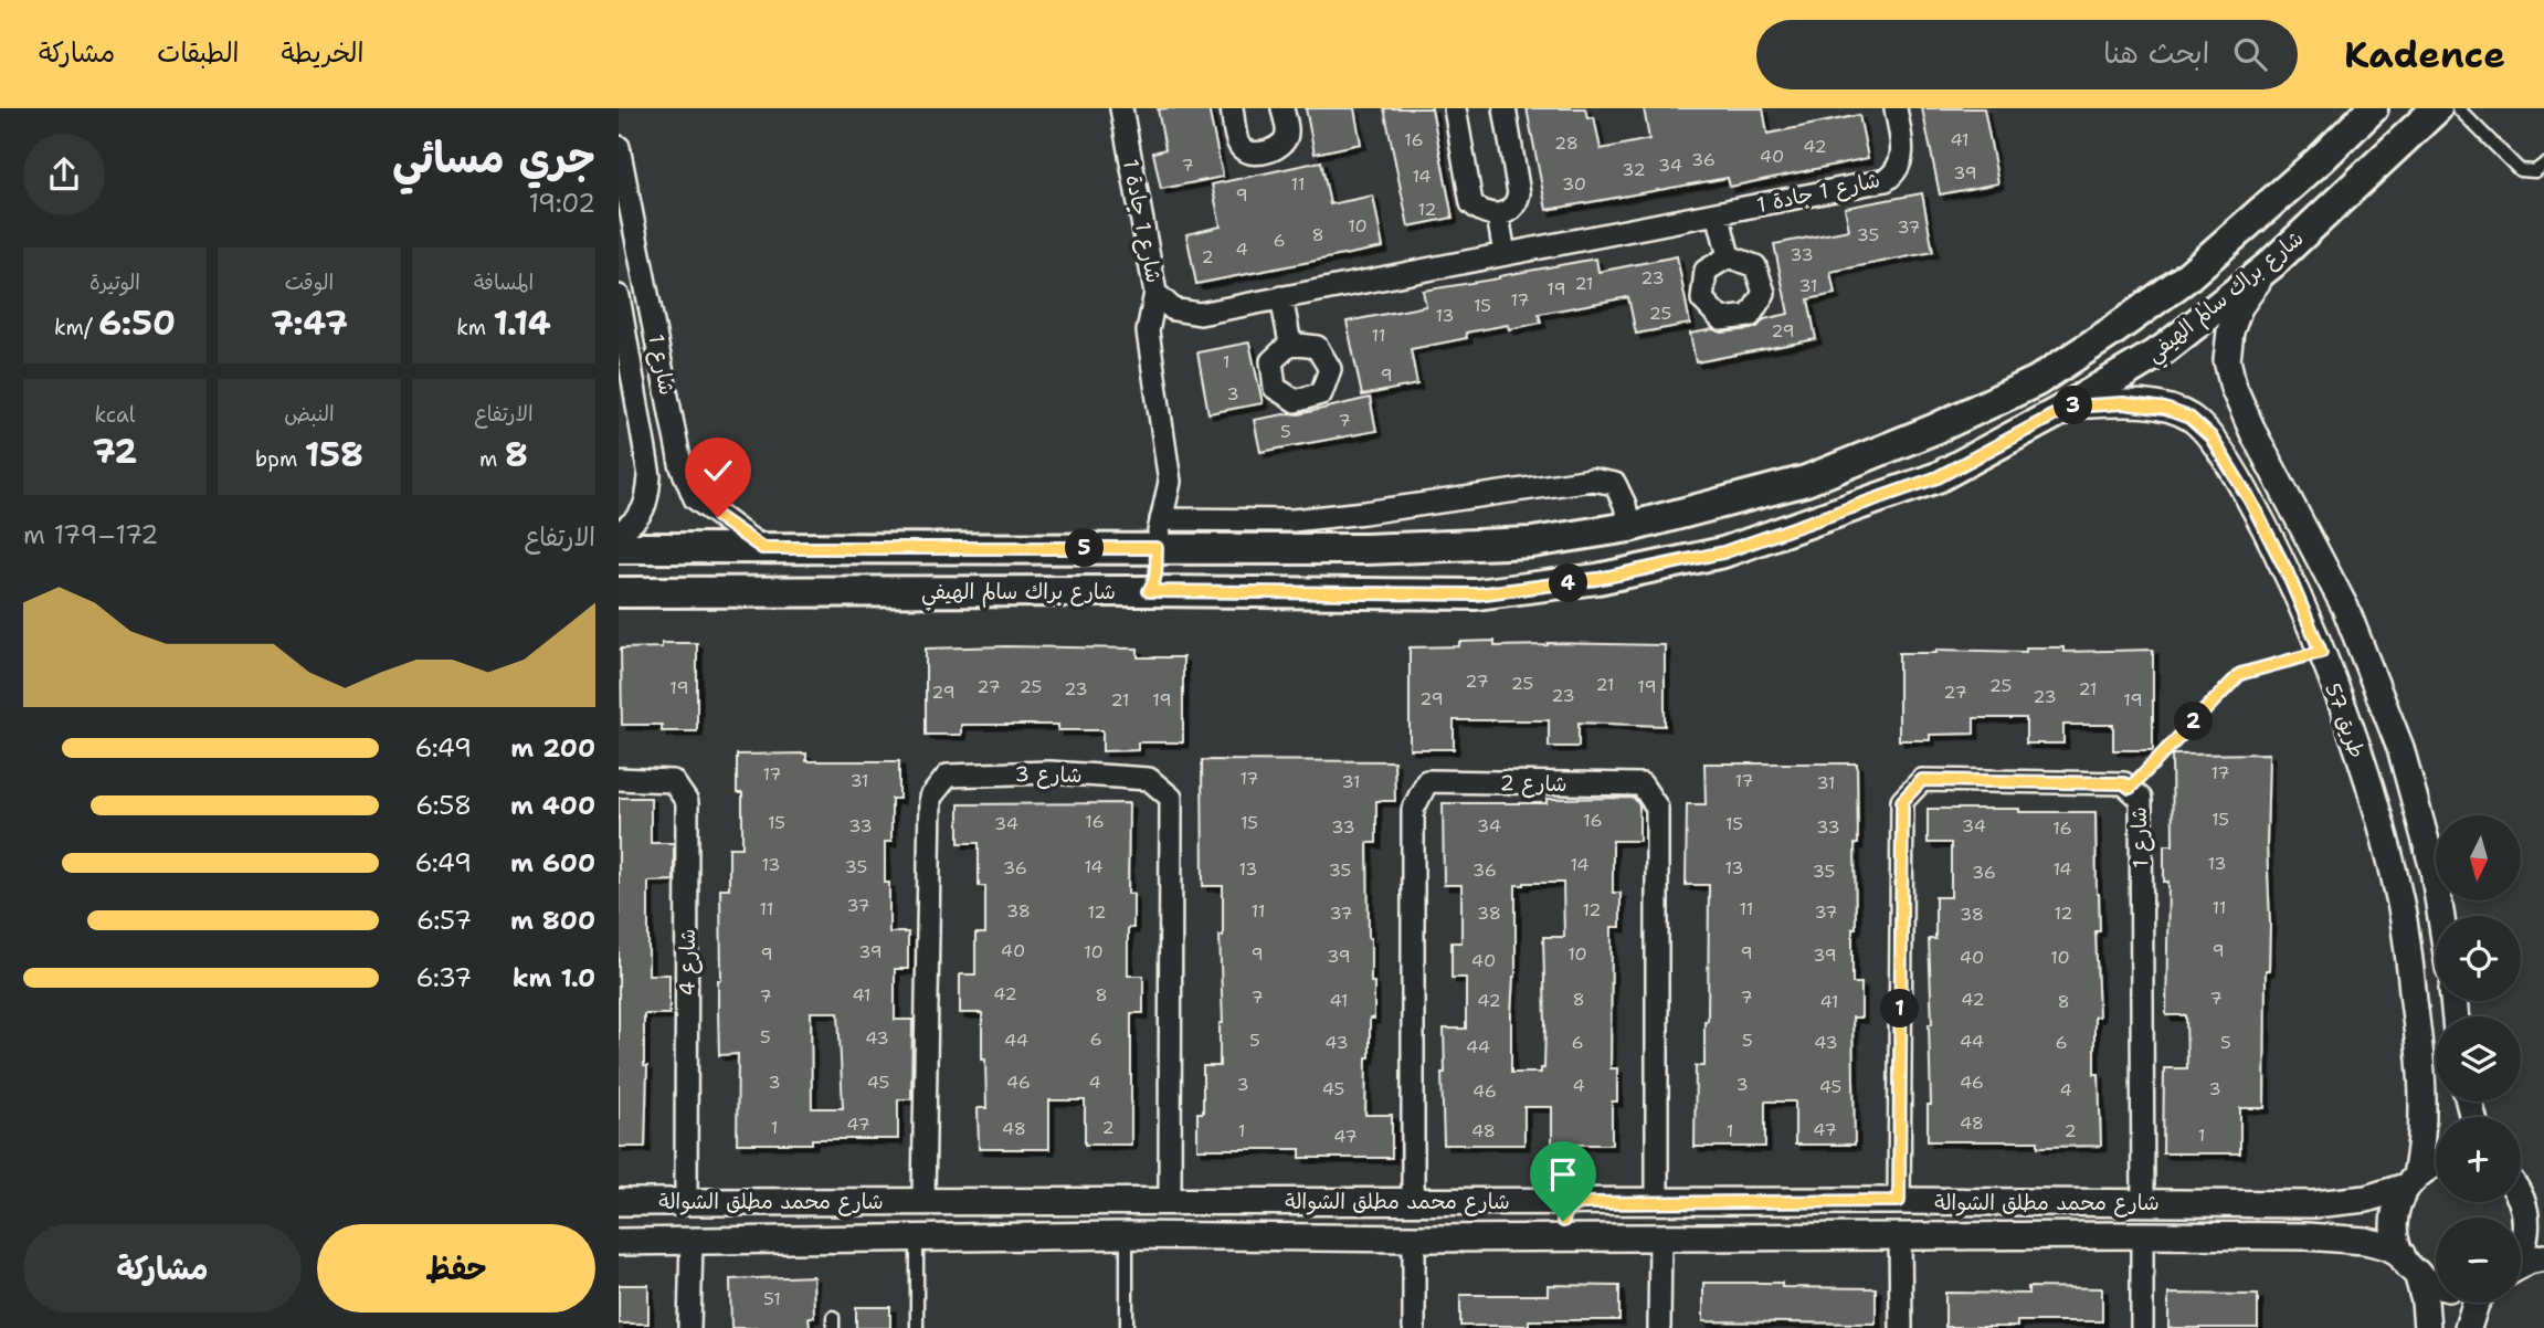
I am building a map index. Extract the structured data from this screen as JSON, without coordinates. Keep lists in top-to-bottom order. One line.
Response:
{"streets":{"main road":["شارع براك سالم الهيفي"],"street":["شارع 1 جادة 1","شارع 1","طريق 57","شارع 3","شارع 2","شارع 4","شارع محمد مطلق الشوالة"]},"crossings":[["شارع براك سالم الهيفي","شارع 1"],["شارع براك سالم الهيفي","طريق 57"],["شارع 1","شارع محمد مطلق الشوالة"],["طريق 57","شارع محمد مطلق الشوالة"],["شارع 3","شارع محمد مطلق الشوالة"],["شارع 2","شارع محمد مطلق الشوالة"],["شارع 4","شارع محمد مطلق الشوالة"]],"house_numbers":["16","41","28","42","40","36","7","34","32","39","14","11","30","9","12","10","37","8","35","6","4","33","2","23","21","31","19","17","15","25","13","29","11","1","9","3","7","5","27","25","21","25","27","25","19","19","23","21","29","27","23","23","29","21","19","19","17","17","17","31","17","31","31","15","16","16","15","15","34","15","33","34","34","33","33","16","13","13","14","35","14","36","13","13","14","35","36","35","36","37","11","11","11","12","38","11","12","37","37","38","12","38","40","9","39","10","9","9","9","10","39","39","40","10","40","42","41","8","7","7","7","7","8","42","41","42","41","8","5","43","6","44","5","5","44","43","6","43","6","5","44","3","45","46","4","46","3","3","4","45","45","3","4","46","48","47","1","2","48","47","1","48","1","2","1","47","51"],"north":"bottom","page":{"header":"Kadence","search":"ابحث هنا","nav":["الخريطة","الطبقات","مشاركة"],"heading":["جري مسائي","19:02"],"stats":[["المسافة","1.14 km"],["الوقت","7:47"],["الوتيرة","6:50 /km"],["الارتفاع","8 m"],["النبض","158 bpm"],["kcal","72"]],"pins":["3","5","4","2","1"],"chart":["الارتفاع","172–179 m"],"list":[{"name":"200 m","note":"6:49"},{"name":"400 m","note":"6:58"},{"name":"600 m","note":"6:49"},{"name":"800 m","note":"6:57"},{"name":"1.0 km","note":"6:37"}],"map_buttons":["+","−"],"buttons":["حفظ","مشاركة"]}}
